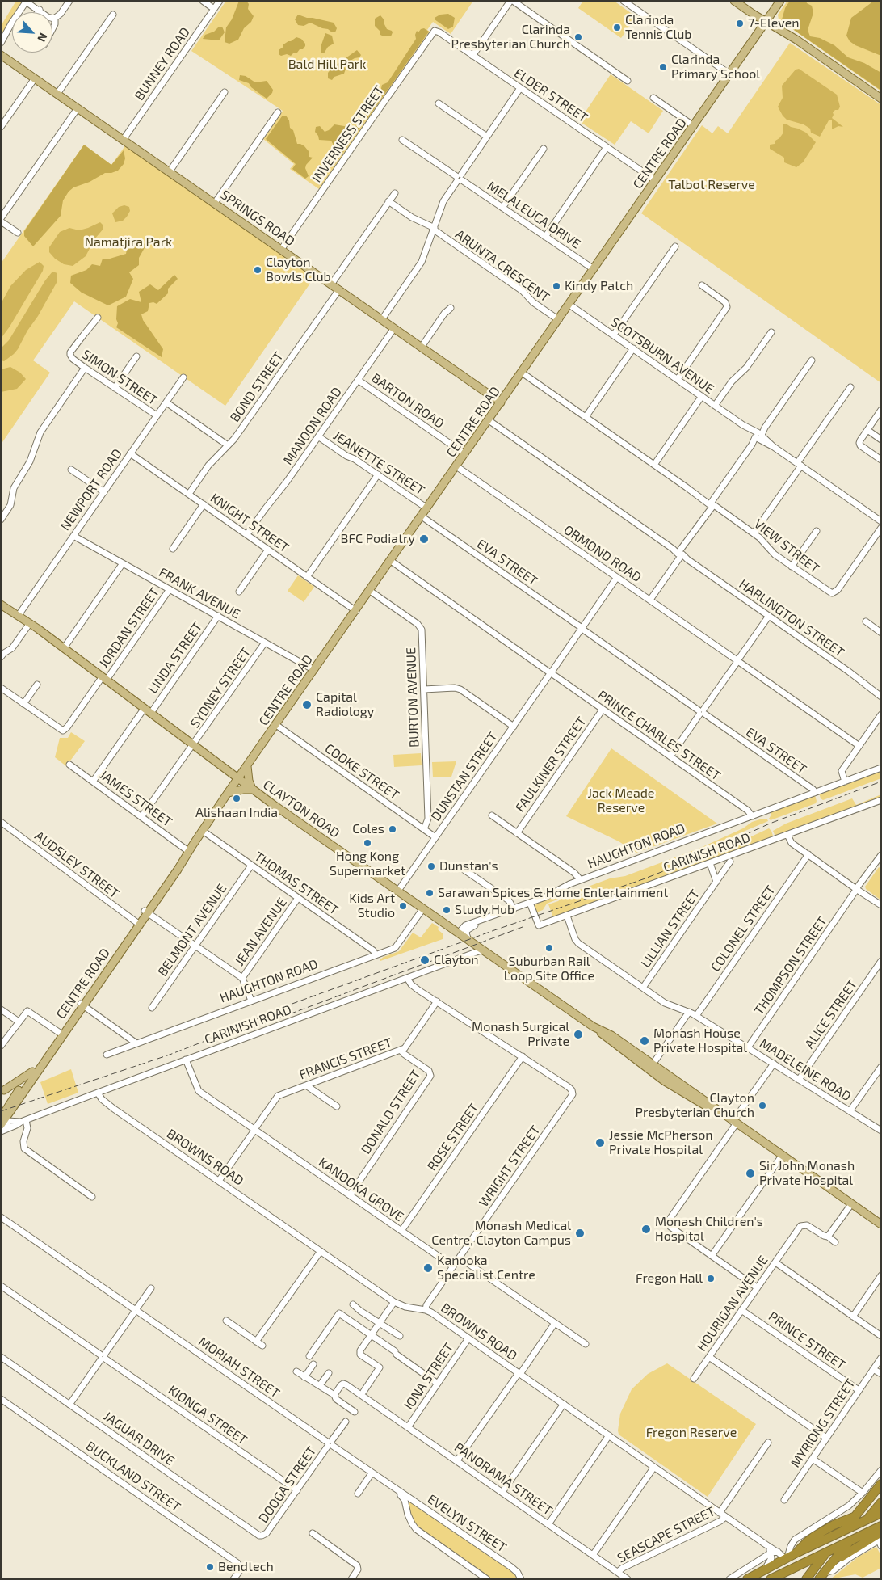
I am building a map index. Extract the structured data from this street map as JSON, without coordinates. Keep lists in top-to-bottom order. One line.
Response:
{"streets":{"main road":["CENTRE ROAD","SPRINGS ROAD","CLAYTON ROAD"],"street":["BUNNEY ROAD","ELDER STREET","INVERNESS STREET","MELALEUCA DRIVE","ARUNTA CRESCENT","SCOTSBURN AVENUE","SIMON STREET","BOND STREET","BARTON ROAD","MANOON ROAD","JEANETTE STREET","NEWPORT ROAD","KNIGHT STREET","VIEW STREET","ORMOND ROAD","EVA STREET","FRANK AVENUE","HARLINGTON STREET","JORDAN STREET","LINDA STREET","SYDNEY STREET","BURTON AVENUE","PRINCE CHARLES STREET","FAULKINER STREET","COOKE STREET","DUNSTAN STREET","JAMES STREET","HAUGHTON ROAD","CARINISH ROAD","AUDSLEY STREET","THOMAS STREET","LILLIAN STREET","COLONEL STREET","BELMONT AVENUE","JEAN AVENUE","THOMPSON STREET","ALICE STREET","FRANCIS STREET","MADELEINE ROAD","DONALD STREET","ROSE STREET","BROWNS ROAD","WRIGHT STREET","KANOOKA GROVE","HOURIGAN AVENUE","PRINCE STREET","MORIAH STREET","IONA STREET","KIONGA STREET","MYRIONG STREET","JAGUAR DRIVE","BUCKLAND STREET","PANORAMA STREET","DOOGA STREET","EVELYN STREET","SEASCAPE STREET"]},"crossings":[["BUNNEY ROAD","SPRINGS ROAD"],["ELDER STREET","INVERNESS STREET"],["ELDER STREET","CENTRE ROAD"],["INVERNESS STREET","SPRINGS ROAD"],["CENTRE ROAD","MELALEUCA DRIVE"],["CENTRE ROAD","SPRINGS ROAD"],["CENTRE ROAD","ARUNTA CRESCENT"],["CENTRE ROAD","SCOTSBURN AVENUE"],["CENTRE ROAD","BARTON ROAD"],["CENTRE ROAD","JEANETTE STREET"],["CENTRE ROAD","KNIGHT STREET"],["CENTRE ROAD","VIEW STREET"],["CENTRE ROAD","ORMOND ROAD"],["CENTRE ROAD","EVA STREET"],["CENTRE ROAD","FRANK AVENUE"],["CENTRE ROAD","HARLINGTON STREET"],["CENTRE ROAD","BURTON AVENUE"],["CENTRE ROAD","PRINCE CHARLES STREET"],["CENTRE ROAD","COOKE STREET"],["CENTRE ROAD","JAMES STREET"],["CENTRE ROAD","CLAYTON ROAD"],["CENTRE ROAD","CARINISH ROAD"],["CENTRE ROAD","AUDSLEY STREET"],["CENTRE ROAD","THOMAS STREET"],["SPRINGS ROAD","BOND STREET"],["SPRINGS ROAD","MANOON ROAD"],["SIMON STREET","NEWPORT ROAD"],["BOND STREET","KNIGHT STREET"],["BARTON ROAD","MANOON ROAD"],["MANOON ROAD","JEANETTE STREET"],["MANOON ROAD","KNIGHT STREET"],["NEWPORT ROAD","KNIGHT STREET"],["NEWPORT ROAD","FRANK AVENUE"],["NEWPORT ROAD","CLAYTON ROAD"],["ORMOND ROAD","DUNSTAN STREET"],["EVA STREET","DUNSTAN STREET"],["EVA STREET","HAUGHTON ROAD"],["FRANK AVENUE","JORDAN STREET"],["FRANK AVENUE","LINDA STREET"],["FRANK AVENUE","SYDNEY STREET"],["JORDAN STREET","CLAYTON ROAD"],["LINDA STREET","JAMES STREET"],["LINDA STREET","CLAYTON ROAD"],["SYDNEY STREET","JAMES STREET"],["SYDNEY STREET","CLAYTON ROAD"],["BURTON AVENUE","COOKE STREET"],["PRINCE CHARLES STREET","FAULKINER STREET"],["PRINCE CHARLES STREET","DUNSTAN STREET"],["PRINCE CHARLES STREET","HAUGHTON ROAD"],["COOKE STREET","DUNSTAN STREET"],["DUNSTAN STREET","CLAYTON ROAD"],["CLAYTON ROAD","HAUGHTON ROAD"],["CLAYTON ROAD","CARINISH ROAD"],["HAUGHTON ROAD","CARINISH ROAD"],["HAUGHTON ROAD","THOMAS STREET"],["CARINISH ROAD","LILLIAN STREET"],["CARINISH ROAD","MADELEINE ROAD"],["CARINISH ROAD","BROWNS ROAD"],["CARINISH ROAD","KANOOKA GROVE"],["THOMAS STREET","BELMONT AVENUE"],["THOMAS STREET","JEAN AVENUE"],["LILLIAN STREET","MADELEINE ROAD"],["COLONEL STREET","MADELEINE ROAD"],["THOMPSON STREET","MADELEINE ROAD"],["ALICE STREET","MADELEINE ROAD"],["FRANCIS STREET","DONALD STREET"],["FRANCIS STREET","BROWNS ROAD"],["FRANCIS STREET","KANOOKA GROVE"],["DONALD STREET","KANOOKA GROVE"],["ROSE STREET","WRIGHT STREET"],["ROSE STREET","KANOOKA GROVE"],["BROWNS ROAD","WRIGHT STREET"],["BROWNS ROAD","IONA STREET"],["BROWNS ROAD","SEASCAPE STREET"],["WRIGHT STREET","KANOOKA GROVE"],["HOURIGAN AVENUE","PRINCE STREET"],["PRINCE STREET","MYRIONG STREET"],["MORIAH STREET","DOOGA STREET"],["MORIAH STREET","EVELYN STREET"],["IONA STREET","PANORAMA STREET"],["KIONGA STREET","DOOGA STREET"],["JAGUAR DRIVE","DOOGA STREET"],["PANORAMA STREET","SEASCAPE STREET"],["DOOGA STREET","EVELYN STREET"]],"parks":["Bald Hill Park","Talbot Reserve","Namatjira Park","Jack Meade Reserve","Fregon Reserve"],"places":["7-Eleven","Clarinda Tennis Club","Clarinda Presbyterian Church","Clarinda Primary School","Clayton Bowls Club","Kindy Patch","BFC Podiatry","Capital Radiology","Alishaan India","Coles","Hong Kong Supermarket","Dunstan's","Sarawan Spices & Home Entertainment","Kids Art Studio","Study Hub","Suburban Rail Loop Site Office","Clayton","Monash Surgical Private","Monash House Private Hospital","Clayton Presbyterian Church","Jessie McPherson Private Hospital","Sir John Monash Private Hospital","Monash Children's Hospital","Monash Medical Centre, Clayton Campus","Kanooka Specialist Centre","Fregon Hall","Bendtech"],"north":"bottom right"}
